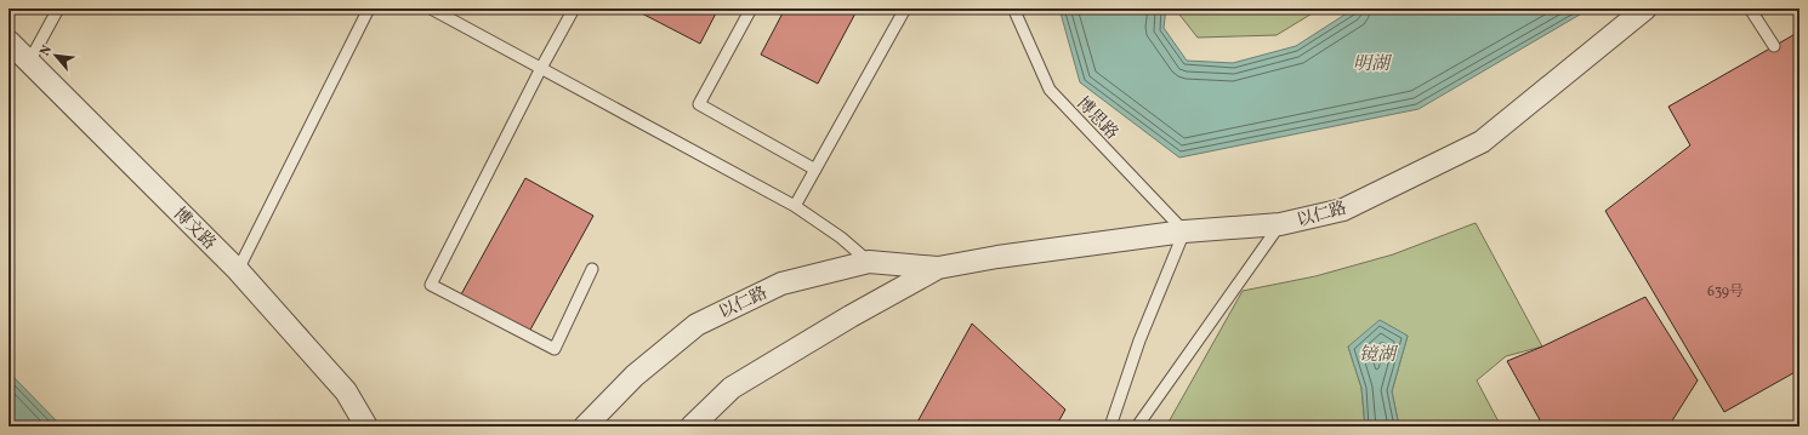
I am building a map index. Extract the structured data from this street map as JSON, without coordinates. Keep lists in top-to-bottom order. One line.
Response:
{"streets":{"street":["以仁路","博文路"],"lane":["博思路"]},"crossings":[["博思路","以仁路"]],"water":["明湖","镜湖"],"house_numbers":["639号"],"north":"top left"}
